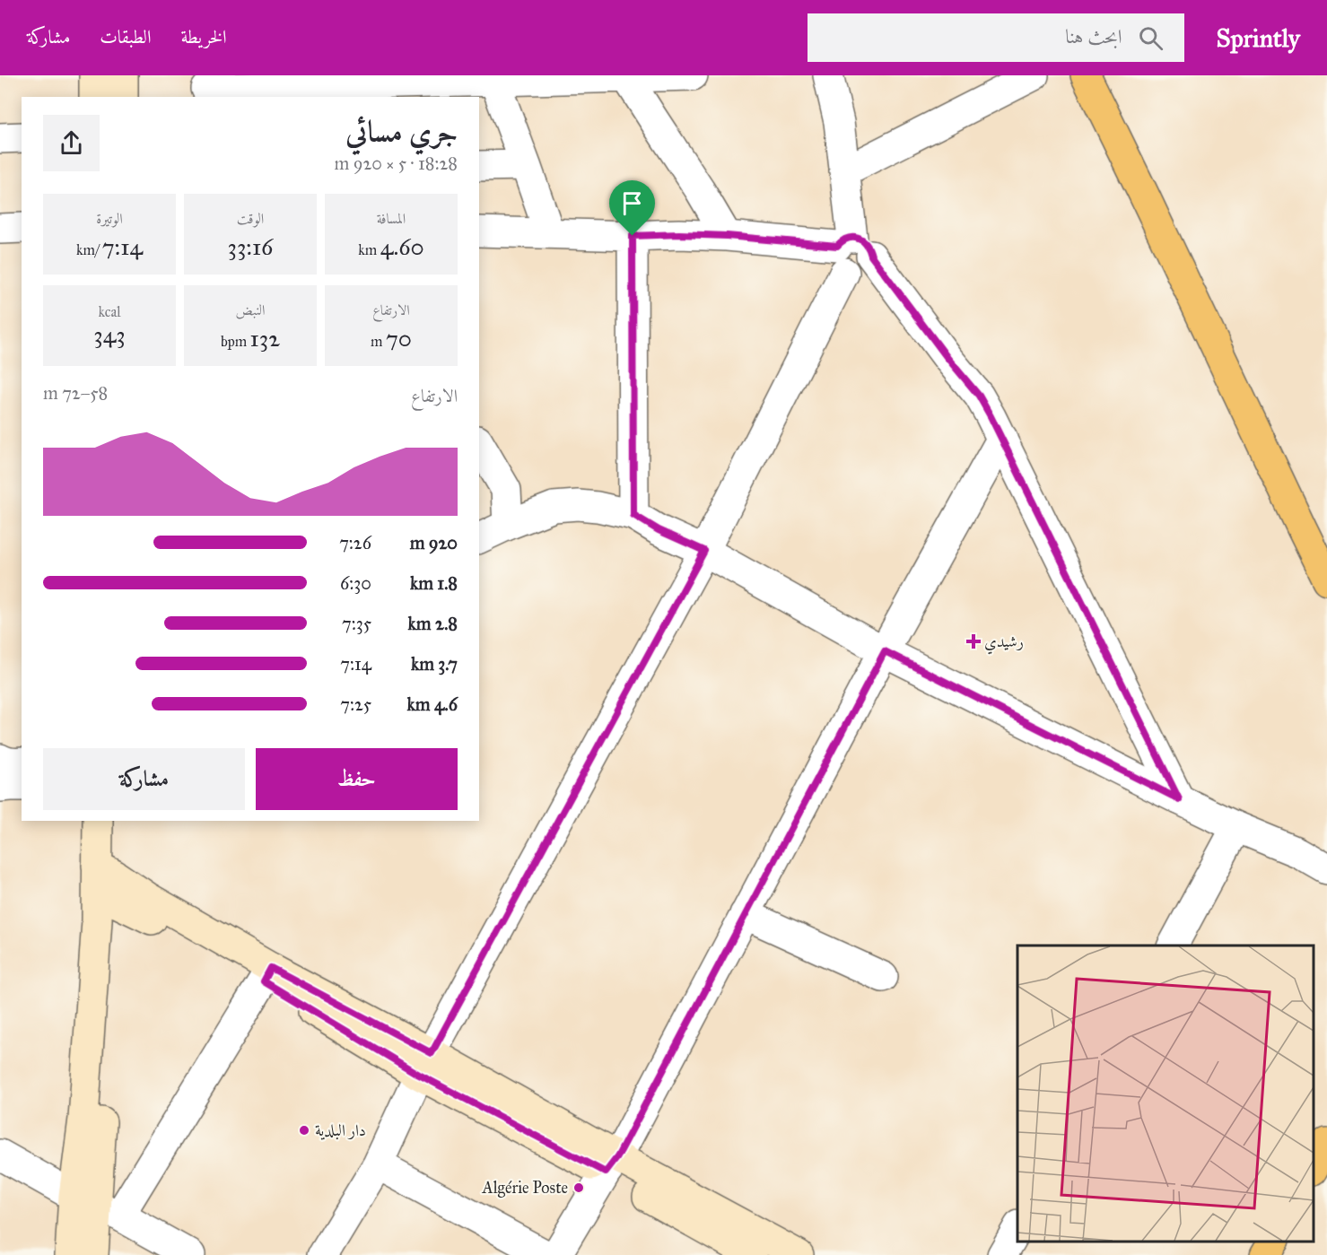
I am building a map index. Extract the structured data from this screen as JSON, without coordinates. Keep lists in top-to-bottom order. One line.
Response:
{"places":{"health":["رشيدي"],"other":["دار البلدية","Algérie Poste"]},"page":{"header":"Sprintly","search":"ابحث هنا","nav":["الخريطة","الطبقات","مشاركة"],"heading":["جري مسائي","18:28 · 5 × 920 m"],"stats":[["المسافة","4.60 km"],["الوقت","33:16"],["الوتيرة","7:14 /km"],["الارتفاع","70 m"],["النبض","132 bpm"],["kcal","343"]],"chart":["الارتفاع","58–72 m"],"list":[{"name":"920 m","note":"7:26"},{"name":"1.8 km","note":"6:30"},{"name":"2.8 km","note":"7:35"},{"name":"3.7 km","note":"7:14"},{"name":"4.6 km","note":"7:25"}],"buttons":["حفظ","مشاركة"]}}
